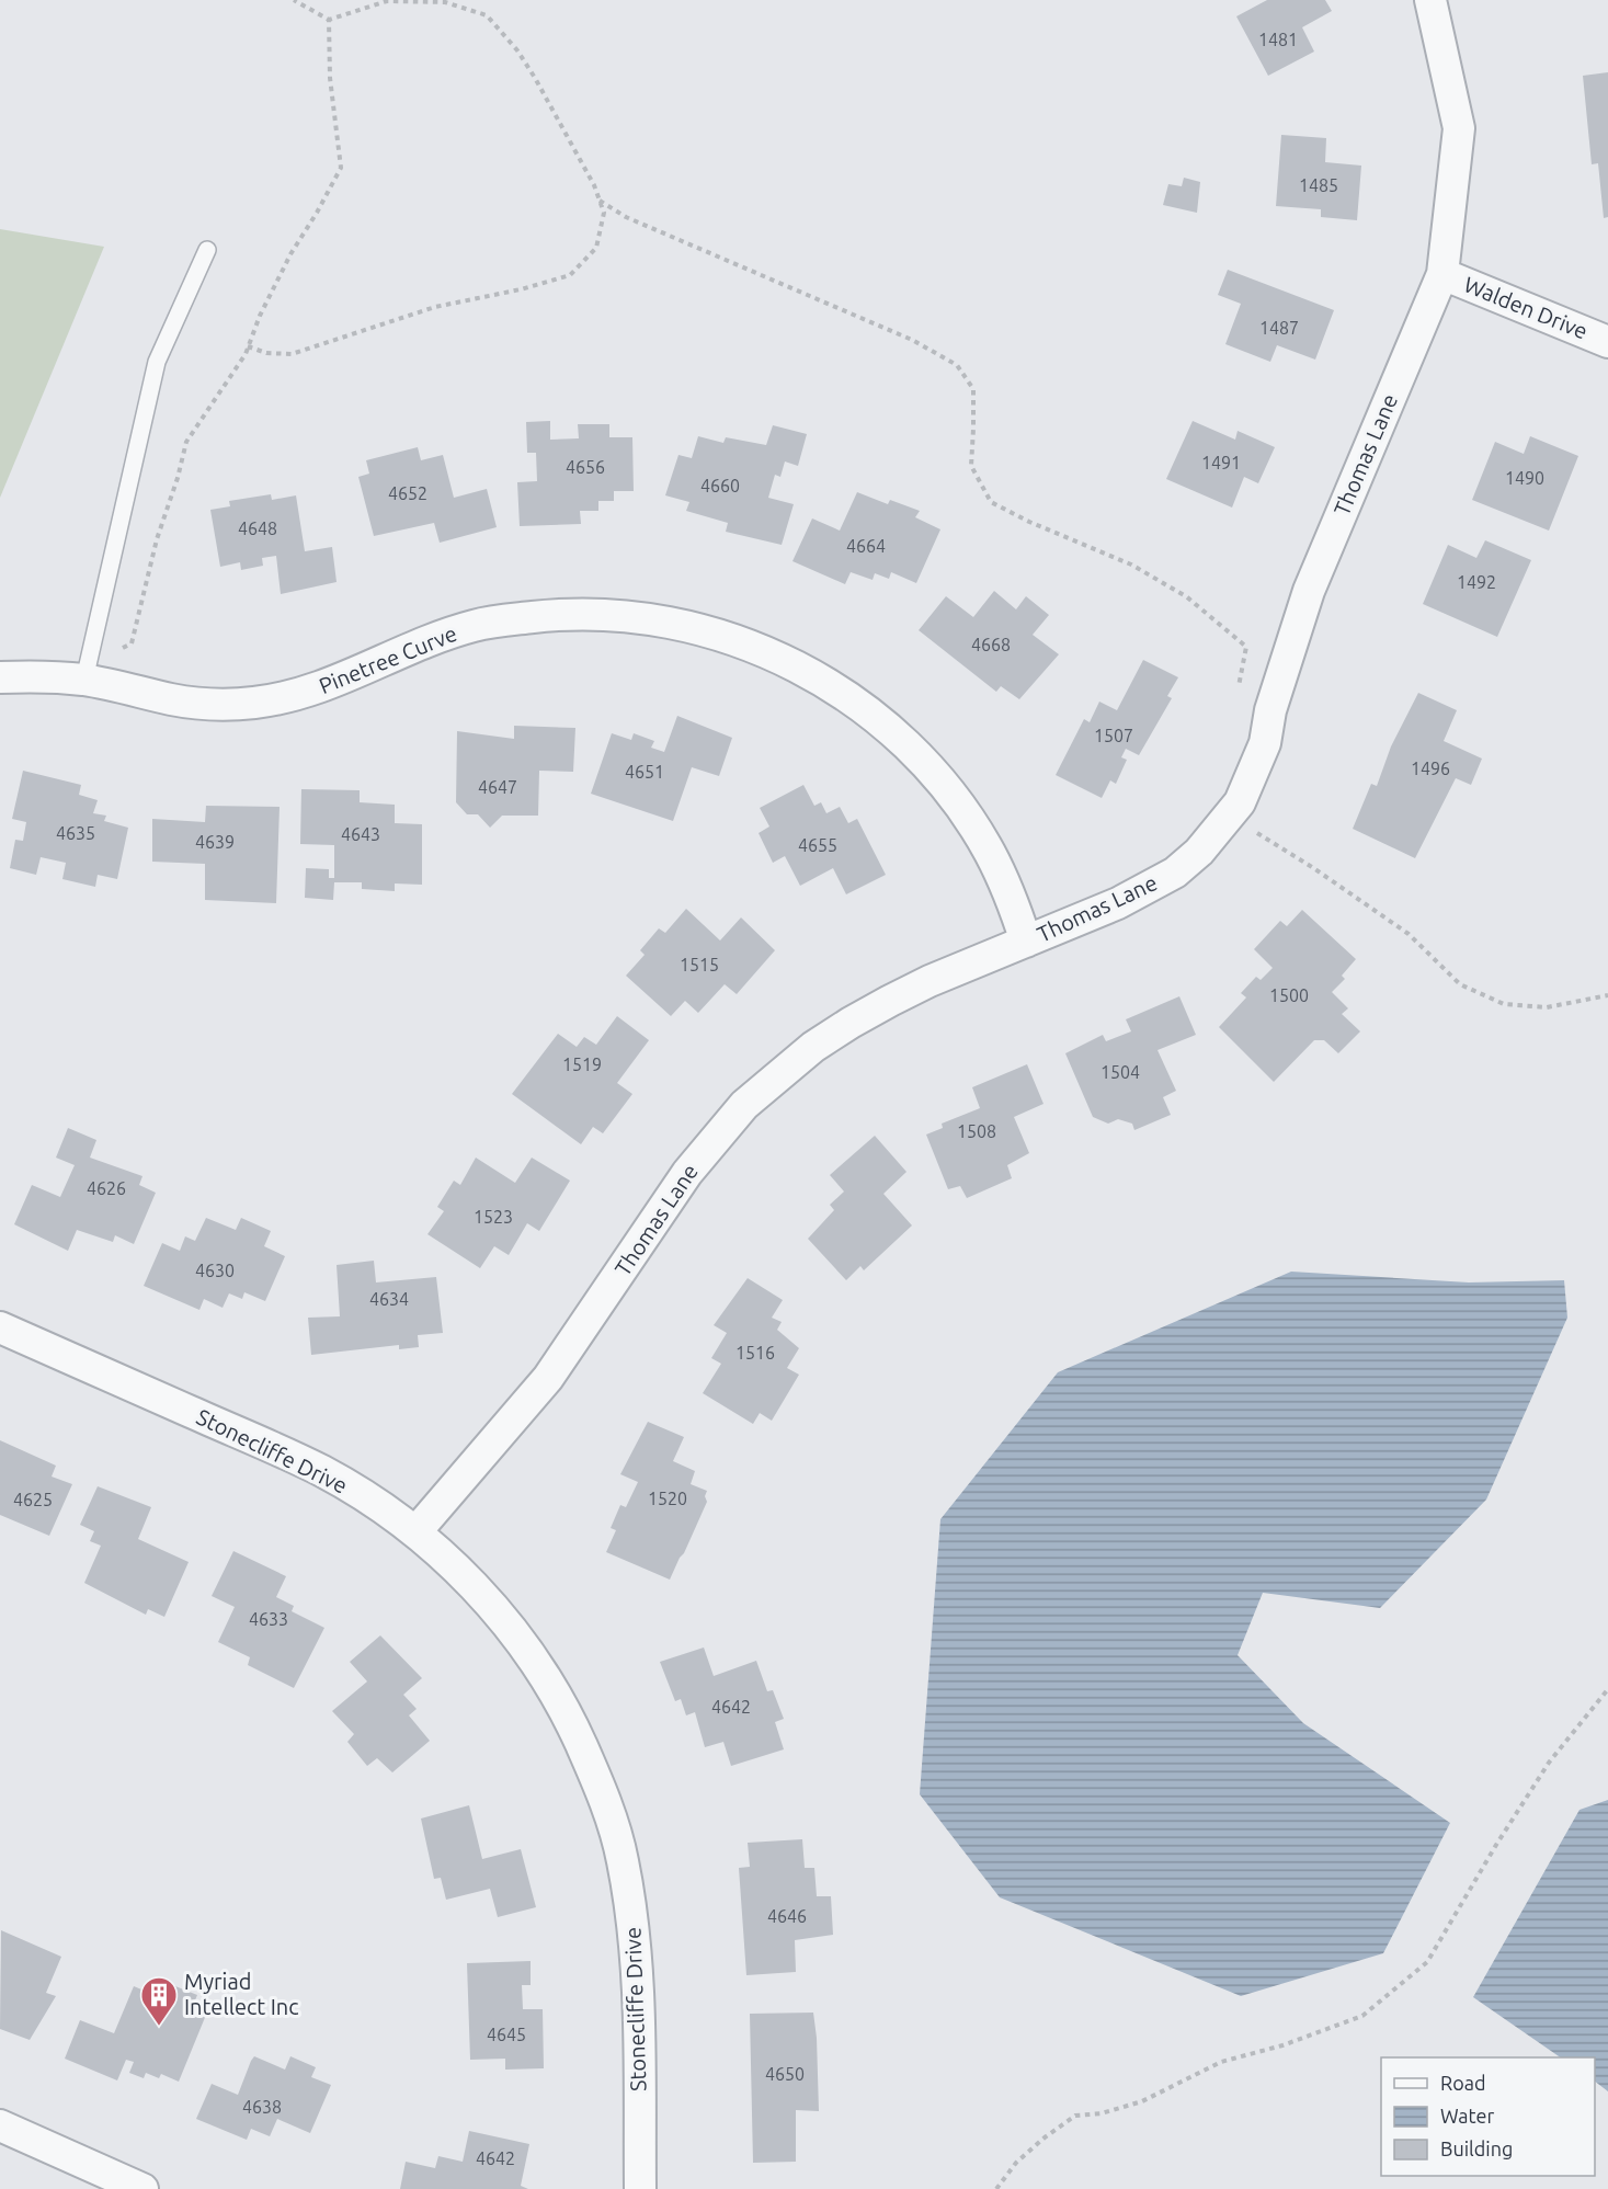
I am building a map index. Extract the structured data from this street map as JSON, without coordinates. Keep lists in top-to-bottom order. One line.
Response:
{"streets":{"street":["Walden Drive","Thomas Lane","Pinetree Curve","Stonecliffe Drive"]},"crossings":[["Walden Drive","Thomas Lane"],["Thomas Lane","Pinetree Curve"],["Thomas Lane","Stonecliffe Drive"]],"places":{"building":["Myriad Intellect Inc"]},"house_numbers":["1481","1485","1487","1491","4656","1490","4660","4652","4648","4664","1492","4668","1507","1496","4651","4647","4635","4643","4639","4655","1515","1500","1519","1504","1508","4626","1523","4630","4634","1516","1520","4625","4633","4642","4646","4645","4650","4638","4642"],"legend":["Road","Water","Building"]}
